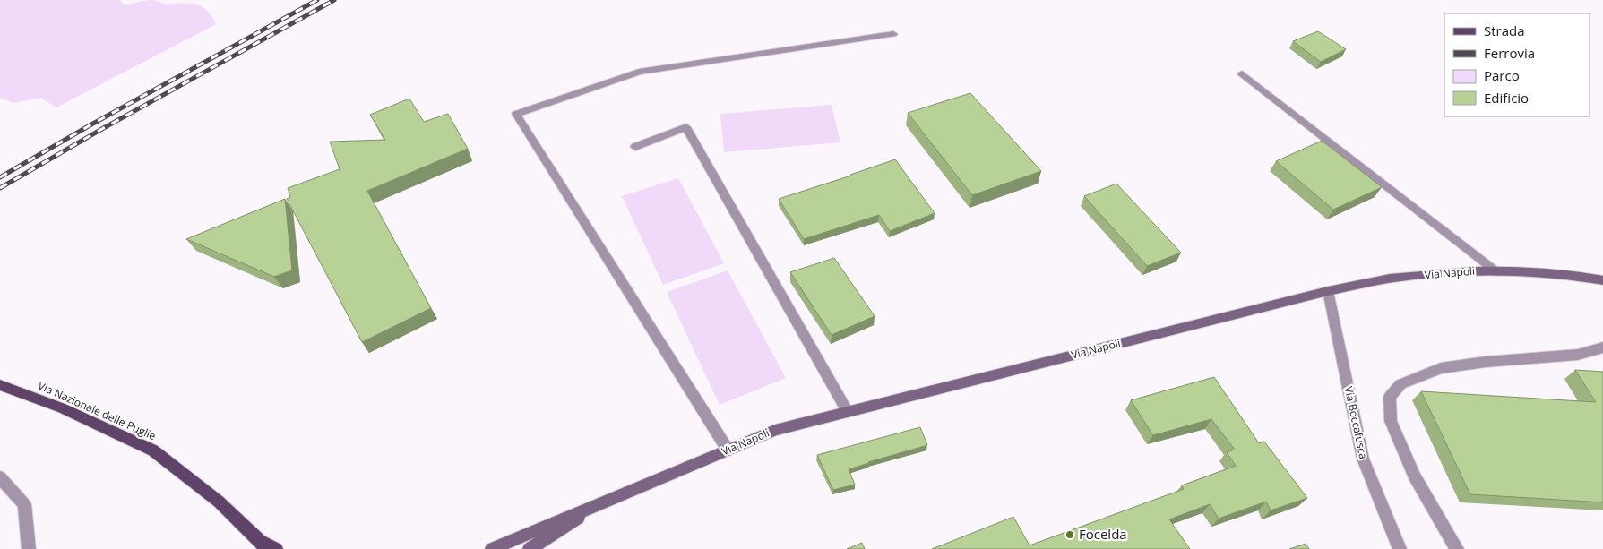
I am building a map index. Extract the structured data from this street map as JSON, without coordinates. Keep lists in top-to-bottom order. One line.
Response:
{"streets":{"main road":["Via Napoli","Via Nazionale delle Puglie"],"street":["Via Boccafusca"]},"crossings":[["Via Napoli","Via Boccafusca"]],"places":["Focelda"],"legend":["Strada","Ferrovia","Parco","Edificio"]}
